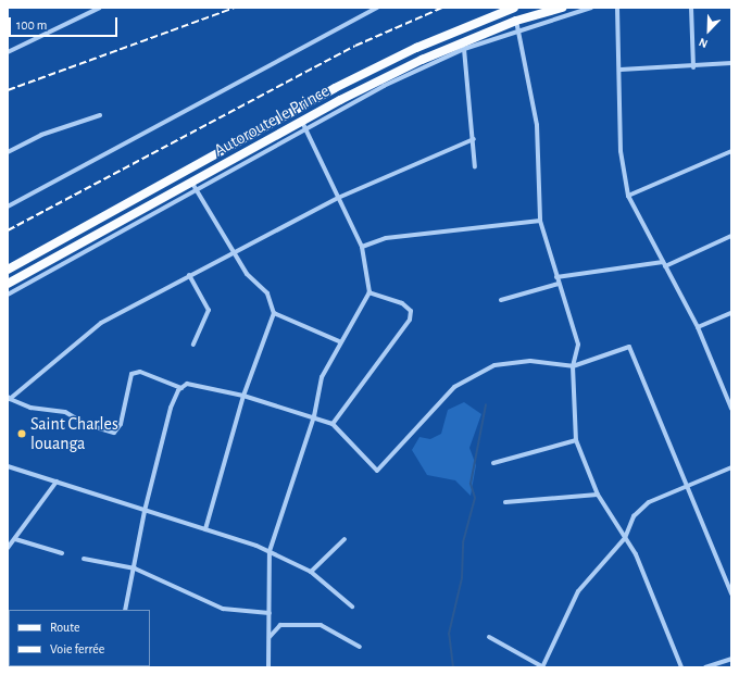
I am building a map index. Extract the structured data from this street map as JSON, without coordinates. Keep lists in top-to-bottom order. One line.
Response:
{"streets":{"main road":["Autoroute le Prince"]},"places":["Saint Charles louanga"],"legend":["Route","Voie ferrée"],"scale_bar":"100 m","north":"bottom left"}
